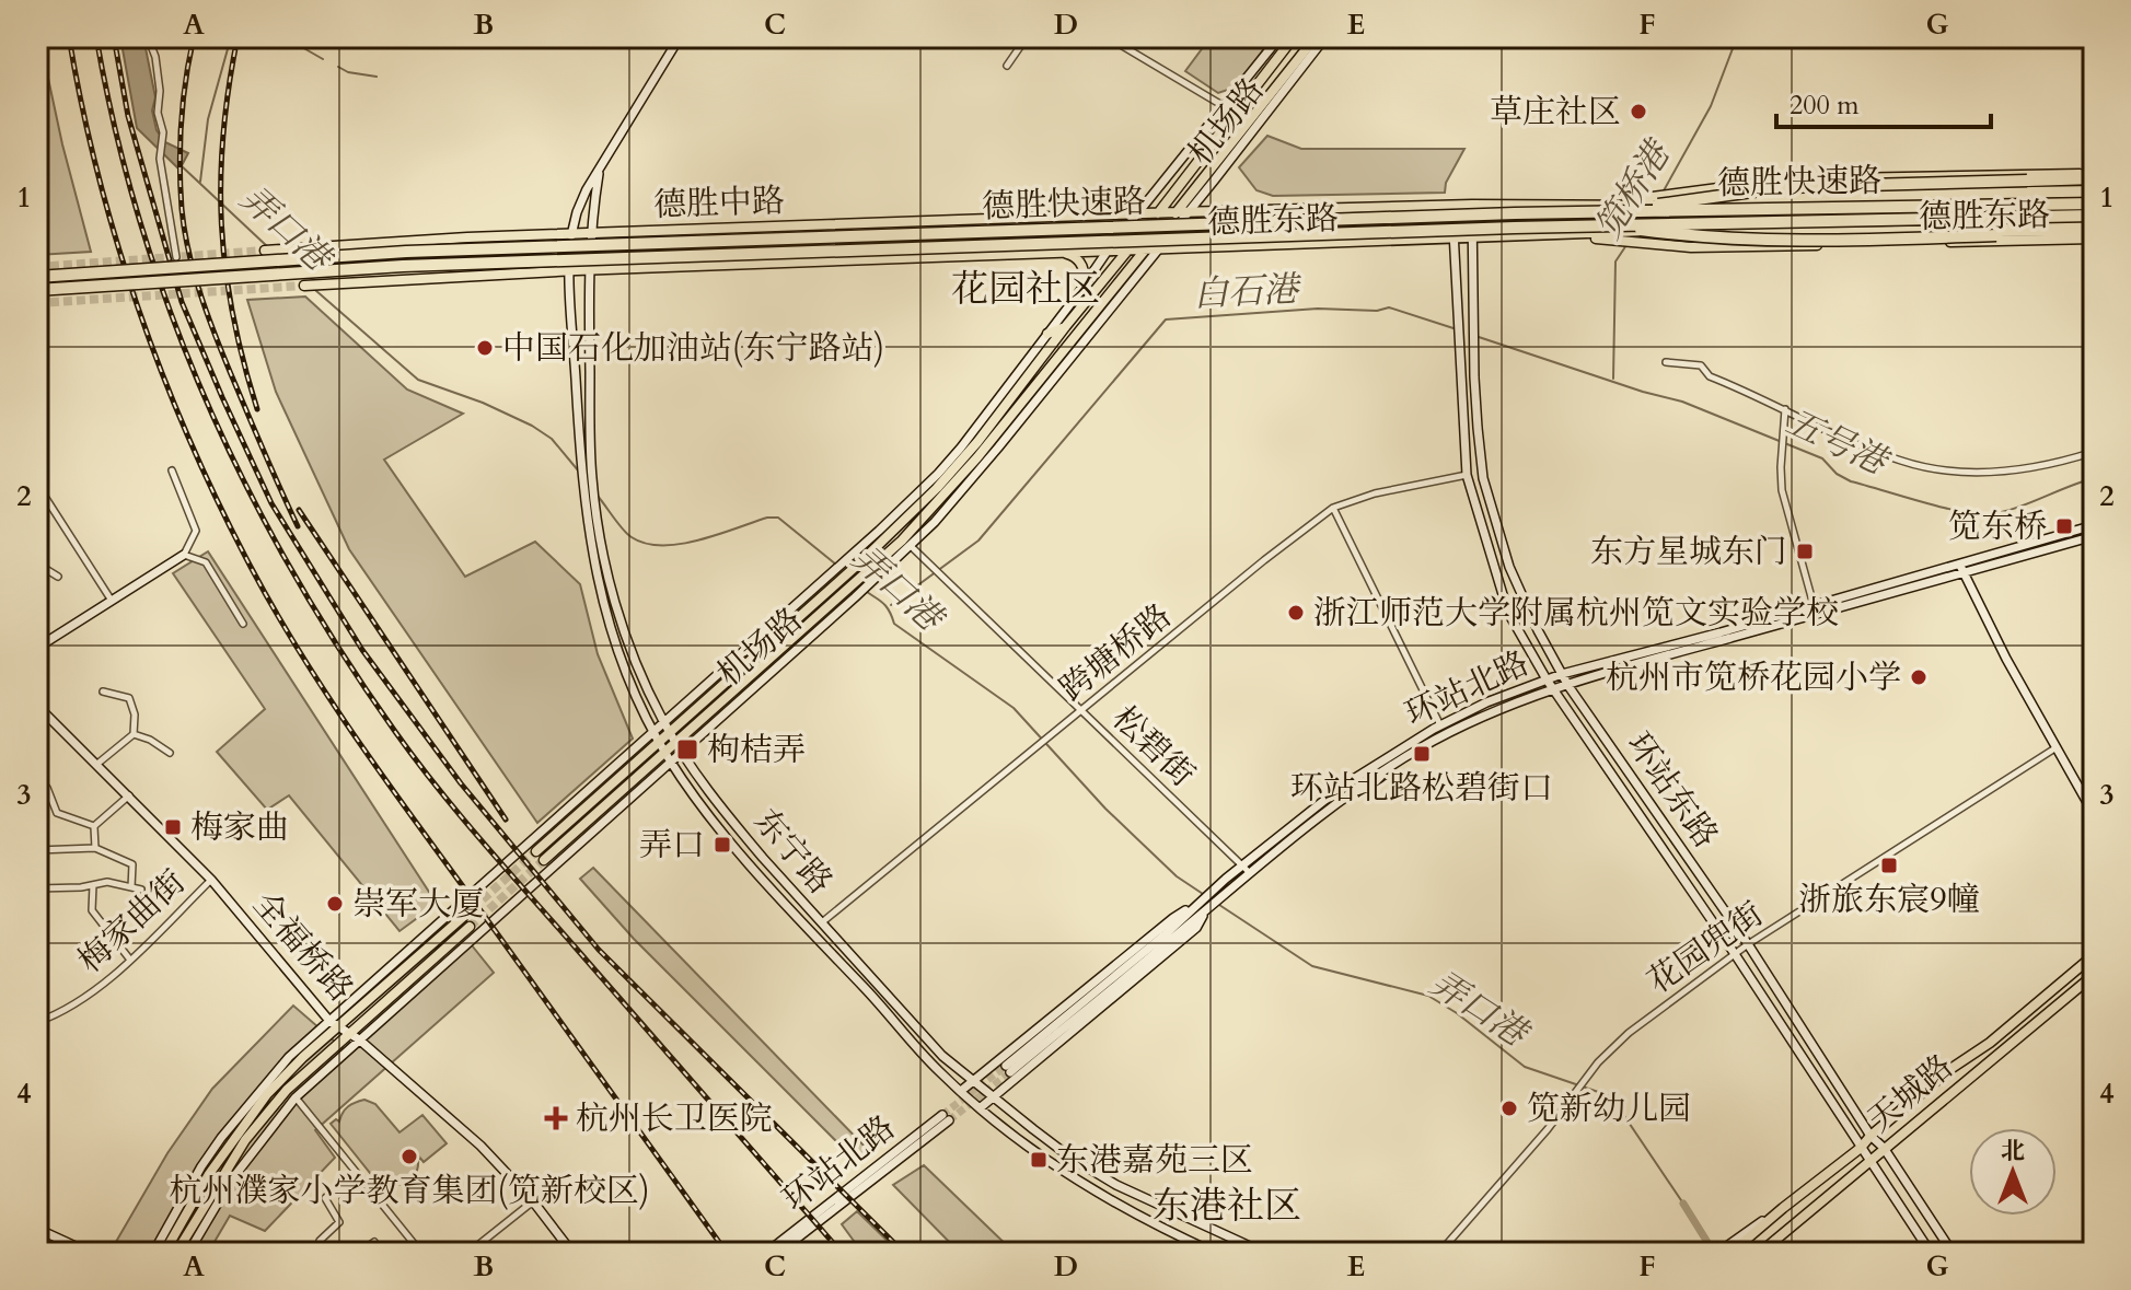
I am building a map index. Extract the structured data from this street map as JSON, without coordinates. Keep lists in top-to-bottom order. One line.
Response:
{"streets":{"highway":["德胜快速路"],"main road":["机场路","德胜中路","德胜东路","环站北路","环站东路","东宁路","全福桥路","天城路"],"street":["跨塘桥路","松碧街","梅家曲街","花园兜街"]},"crossings":[["机场路","德胜中路"],["机场路","德胜东路"],["机场路","松碧街"],["机场路","东宁路"],["机场路","全福桥路"],["德胜快速路","德胜东路"],["德胜中路","德胜东路"],["德胜中路","东宁路"],["德胜东路","环站东路"],["跨塘桥路","松碧街"],["跨塘桥路","环站东路"],["跨塘桥路","东宁路"],["环站北路","松碧街"],["环站北路","环站东路"],["环站东路","花园兜街"],["环站东路","天城路"],["梅家曲街","全福桥路"]],"districts":["花园社区","东港社区"],"water":["笕桥港","弄口港","白石港","五号港"],"places":{"other":["草庄社区","中国石化加油站(东宁路站)","浙江师范大学附属杭州笕文实验学校","杭州市笕桥花园小学","崇军大厦","笕新幼儿园","杭州濮家小学教育集团(笕新校区)"],"transit":["笕东桥","东方星城东门","枸桔弄","环站北路松碧街口","梅家曲","弄口","浙旅东宸9幢","东港嘉苑三区"],"health":["杭州长卫医院"]},"scale_bar":"200 m","north":"top","grid":{"columns":["A","B","C","D","E","F","G"],"rows":["1","2","3","4"]}}
